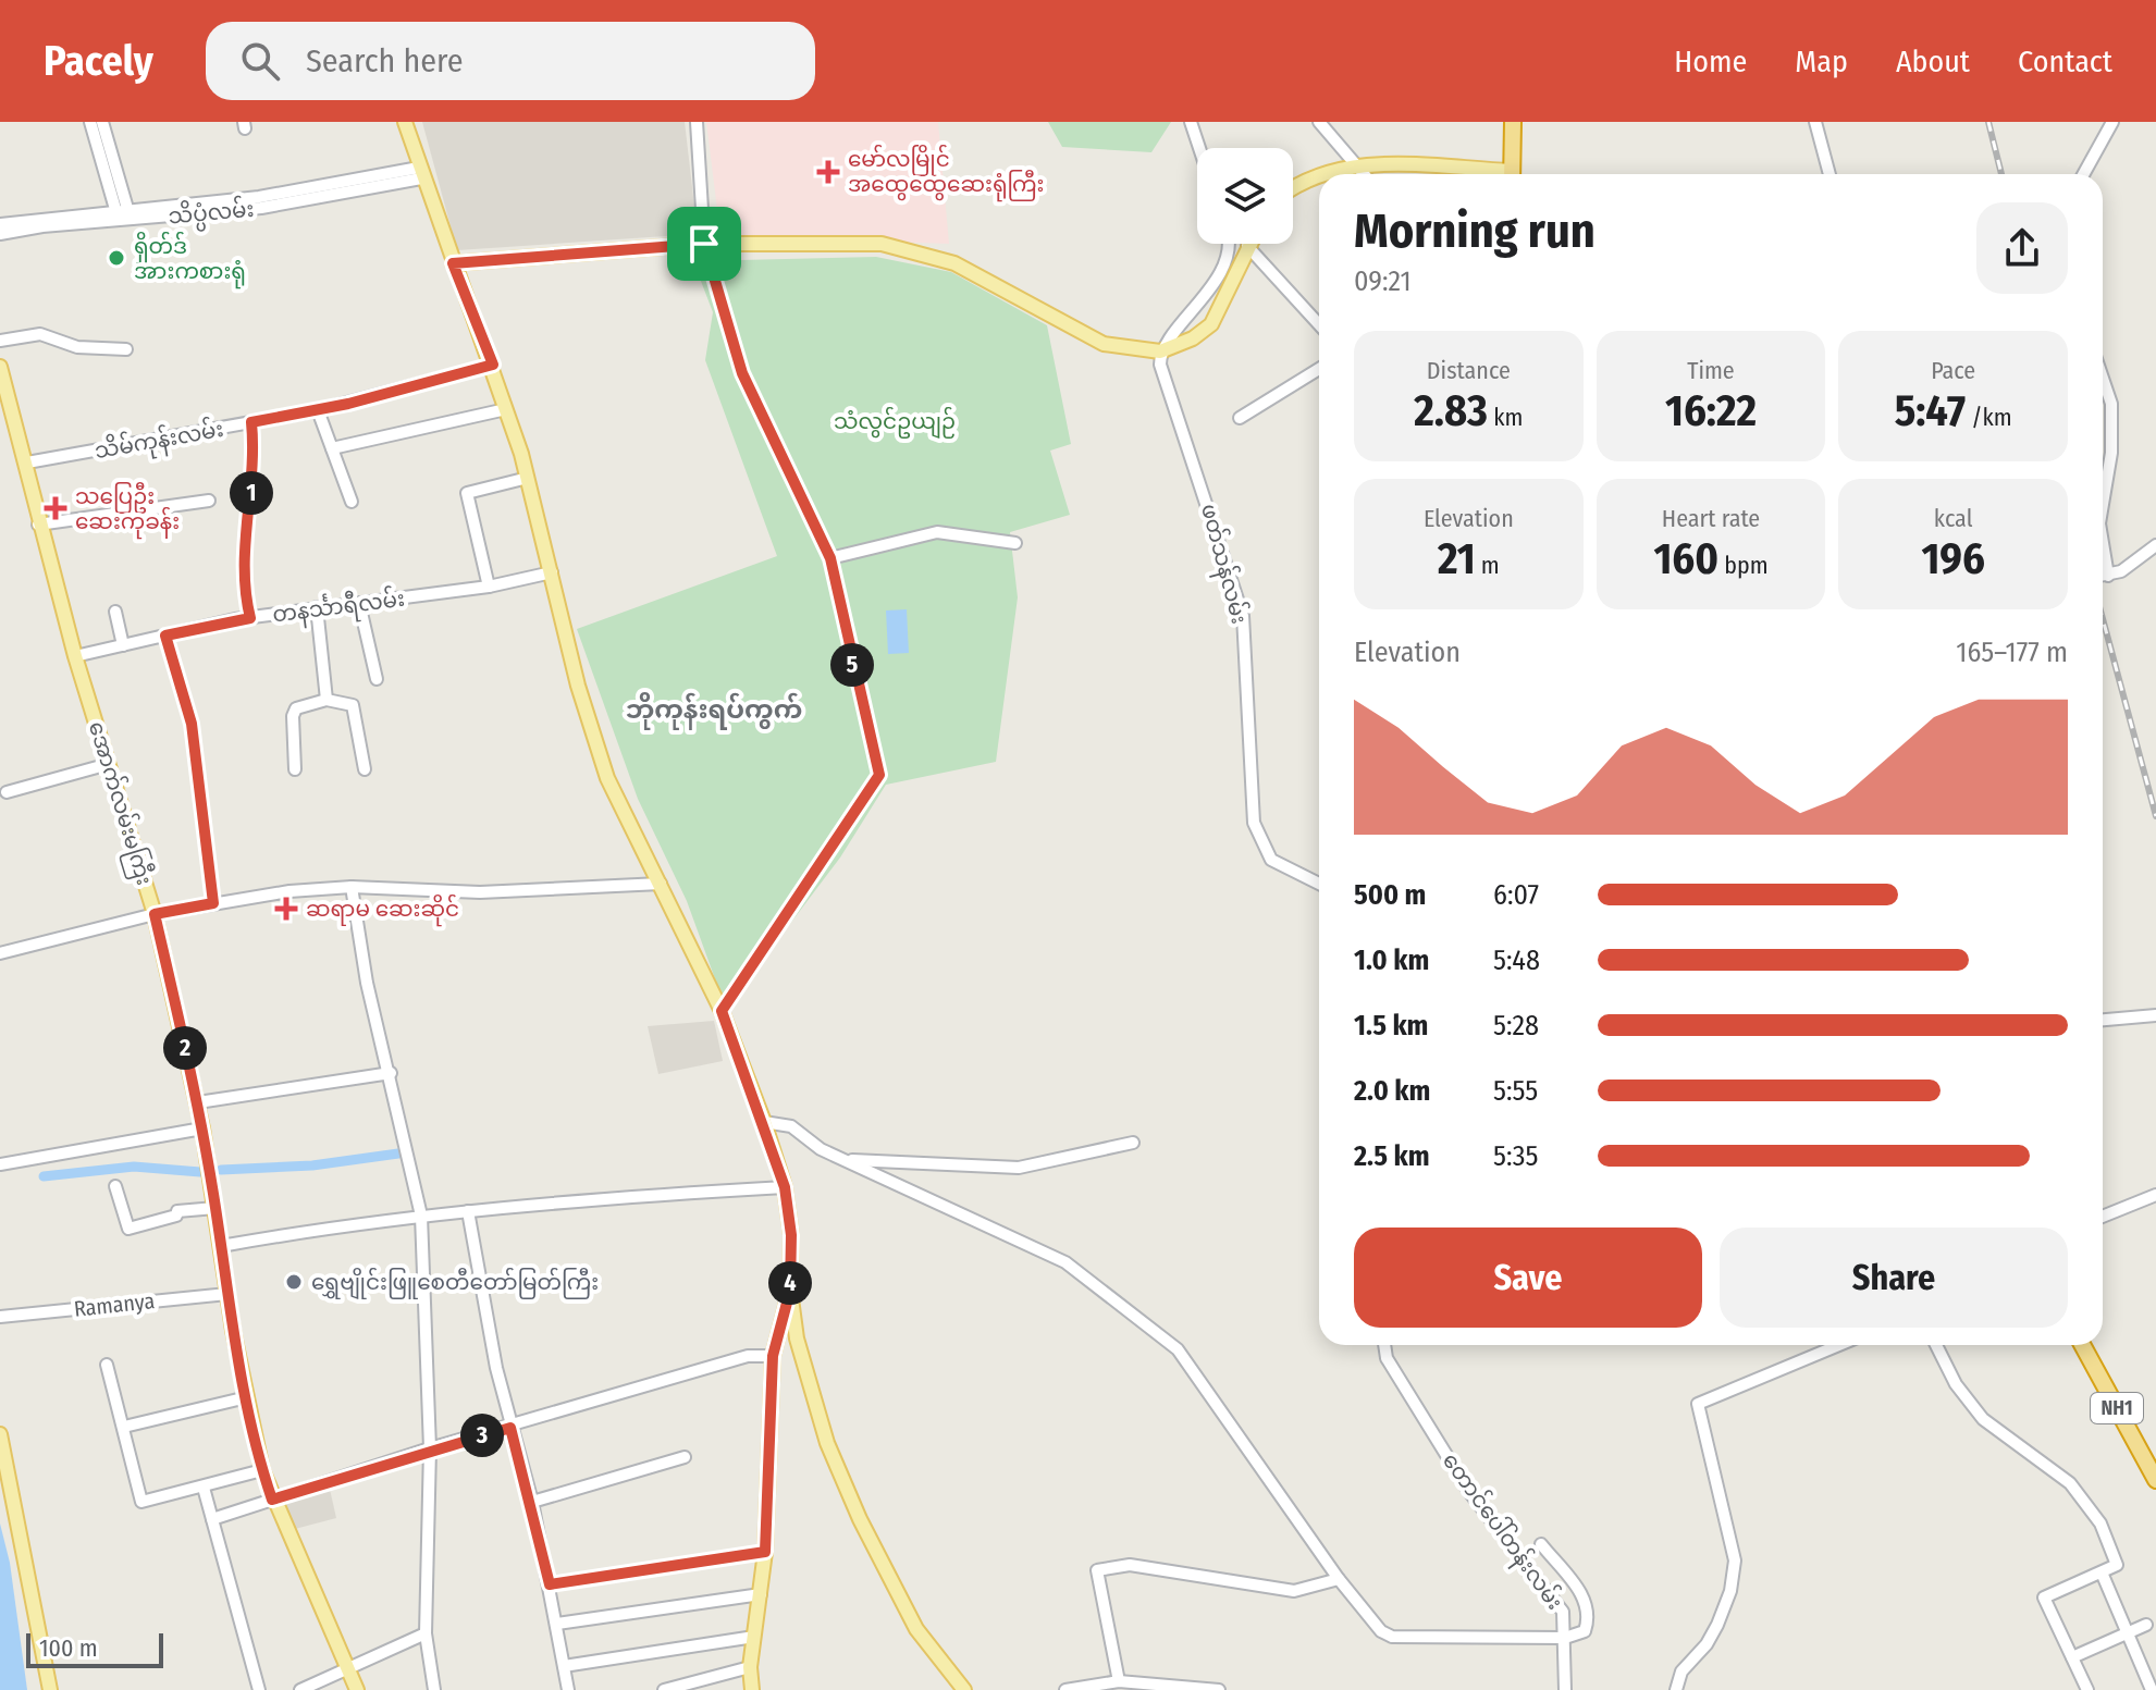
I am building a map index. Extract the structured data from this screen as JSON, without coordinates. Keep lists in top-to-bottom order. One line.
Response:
{"streets":{"highway":["NH1"],"main road":["အောက်လမ်းမကြီး"],"street":["သိပ္ပံလမ်း","သိမ်ကုန်းလမ်း","ဖတ်သန်လမ်း","တနင်္သာရီလမ်း","Ramanya","တောင်ပေါ်တန်းလမ်း"]},"crossings":[["သိမ်ကုန်းလမ်း","အောက်လမ်းမကြီး"],["တနင်္သာရီလမ်း","အောက်လမ်းမကြီး"],["အောက်လမ်းမကြီး","Ramanya"]],"districts":["ဘိုကုန်းရပ်ကွက်"],"parks":["သံလွင်ဥယျဉ်"],"places":{"health":["မော်လမြိုင် အထွေထွေဆေးရုံကြီး","သပြေဦး ဆေးကုခန်း","ဆရာမ ဆေးဆိုင်"],"other":["ရှိတ်ဒ် အားကစားရုံ","ရွှေဗျိုင်းဖြူစေတီတော်မြတ်ကြီး"]},"scale_bar":"100 m","page":{"header":"Pacely","search":"Search here","nav":["Home","Map","About","Contact"],"heading":["Morning run","09:21"],"stats":[["Distance","2.83 km"],["Time","16:22"],["Pace","5:47 /km"],["Elevation","21 m"],["Heart rate","160 bpm"],["kcal","196"]],"pins":["1","5","2","4","3"],"chart":["Elevation","165–177 m"],"list":[{"name":"500 m","note":"6:07"},{"name":"1.0 km","note":"5:48"},{"name":"1.5 km","note":"5:28"},{"name":"2.0 km","note":"5:55"},{"name":"2.5 km","note":"5:35"}],"buttons":["Save","Share"],"scale":"100 m"}}
